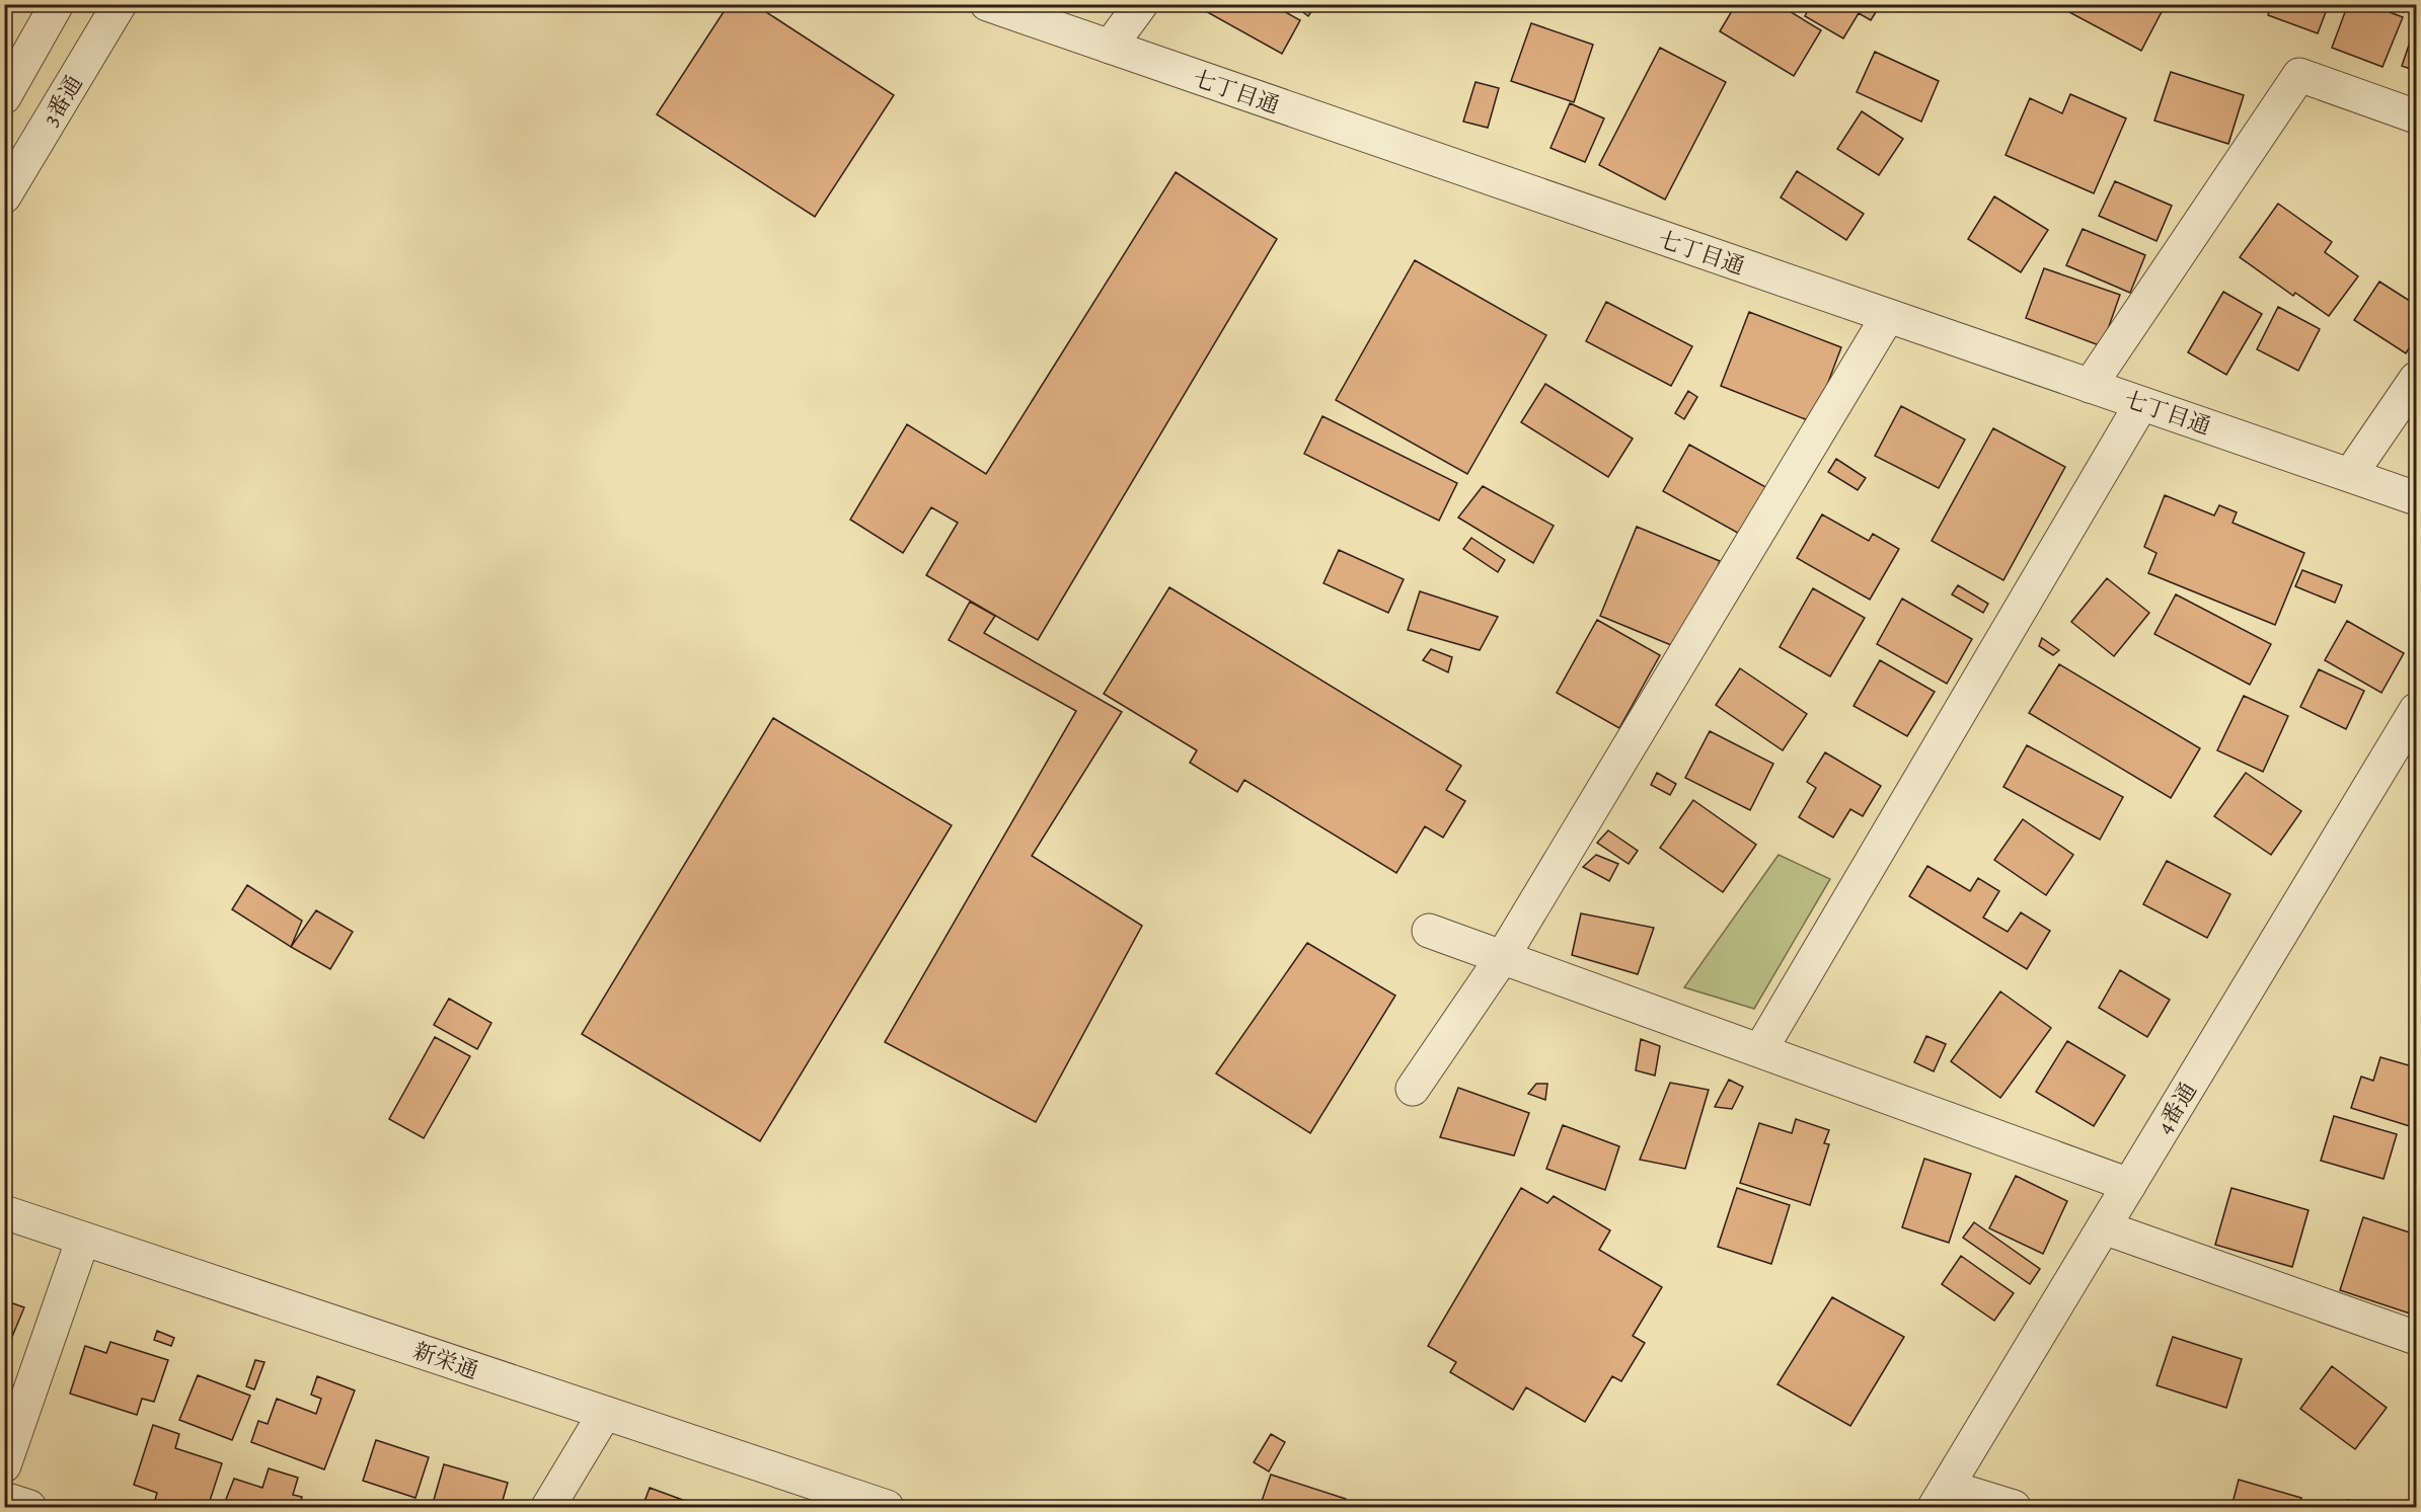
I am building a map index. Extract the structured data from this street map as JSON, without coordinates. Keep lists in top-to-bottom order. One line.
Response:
{"streets":{"street":["七丁目通","3番通","4番通","新栄通"]}}
